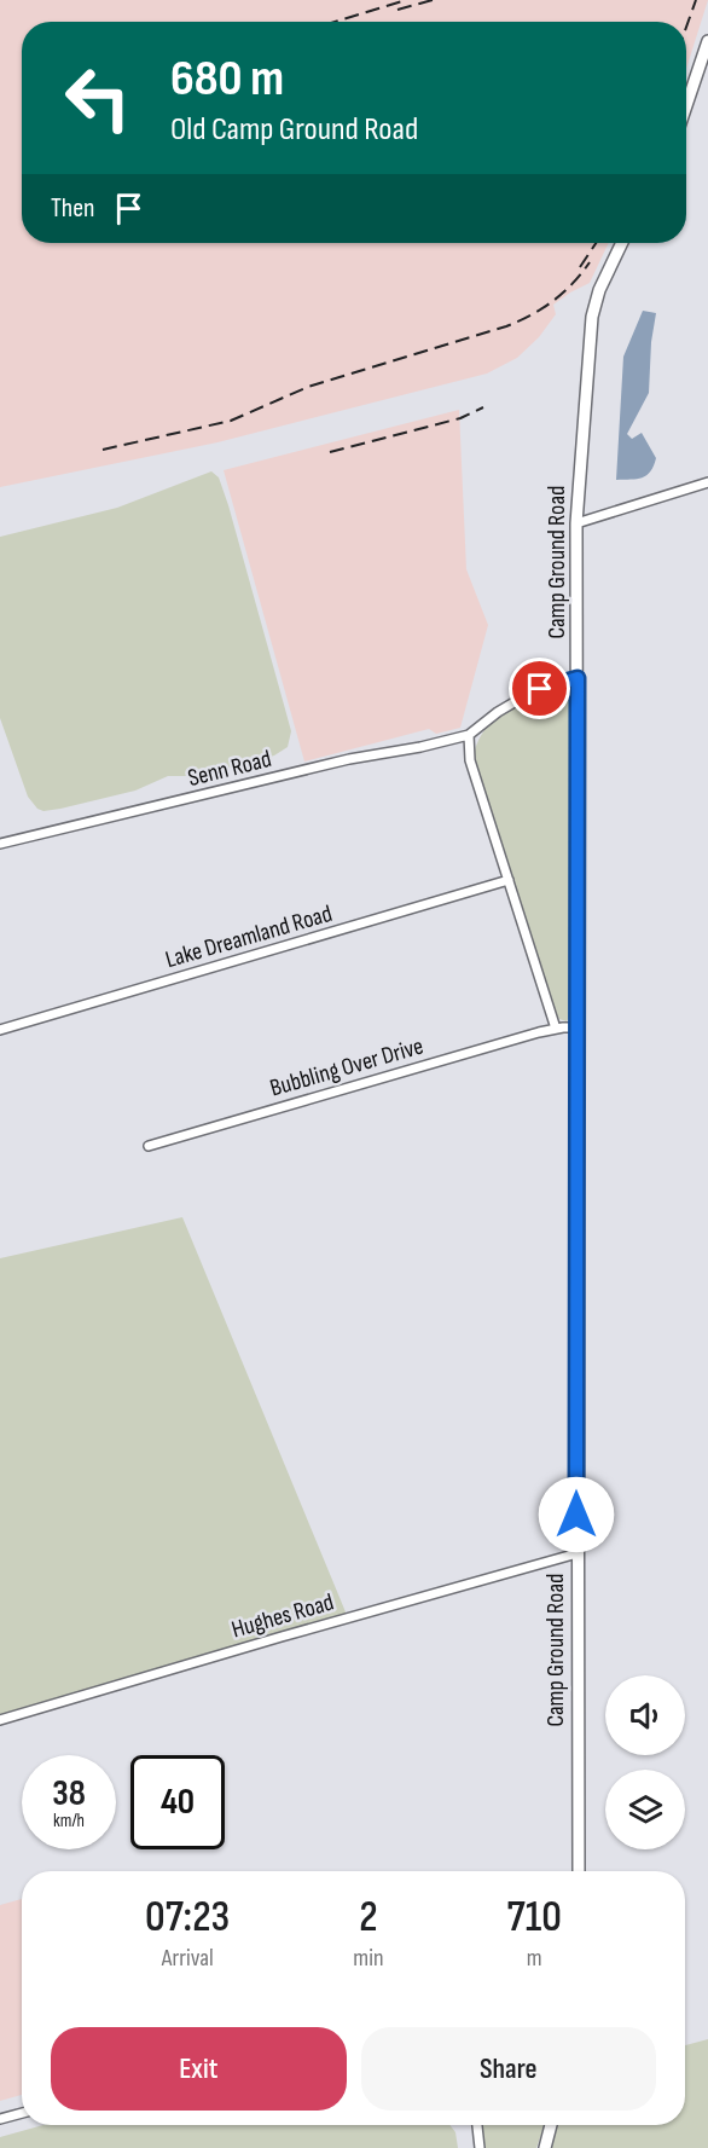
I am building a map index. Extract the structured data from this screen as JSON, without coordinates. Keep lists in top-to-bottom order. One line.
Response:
{"streets":{"street":["Camp Ground Road","Senn Road","Lake Dreamland Road","Bubbling Over Drive","Hughes Road"]},"crossings":[["Camp Ground Road","Hughes Road"]],"page":{"turn":["680 m","Old Camp Ground Road"],"then":"Then","speed":"38 km/h","limit":"40","eta":["07:23","Arrival","2","min","710","m"],"buttons":["Exit","Share"]}}
